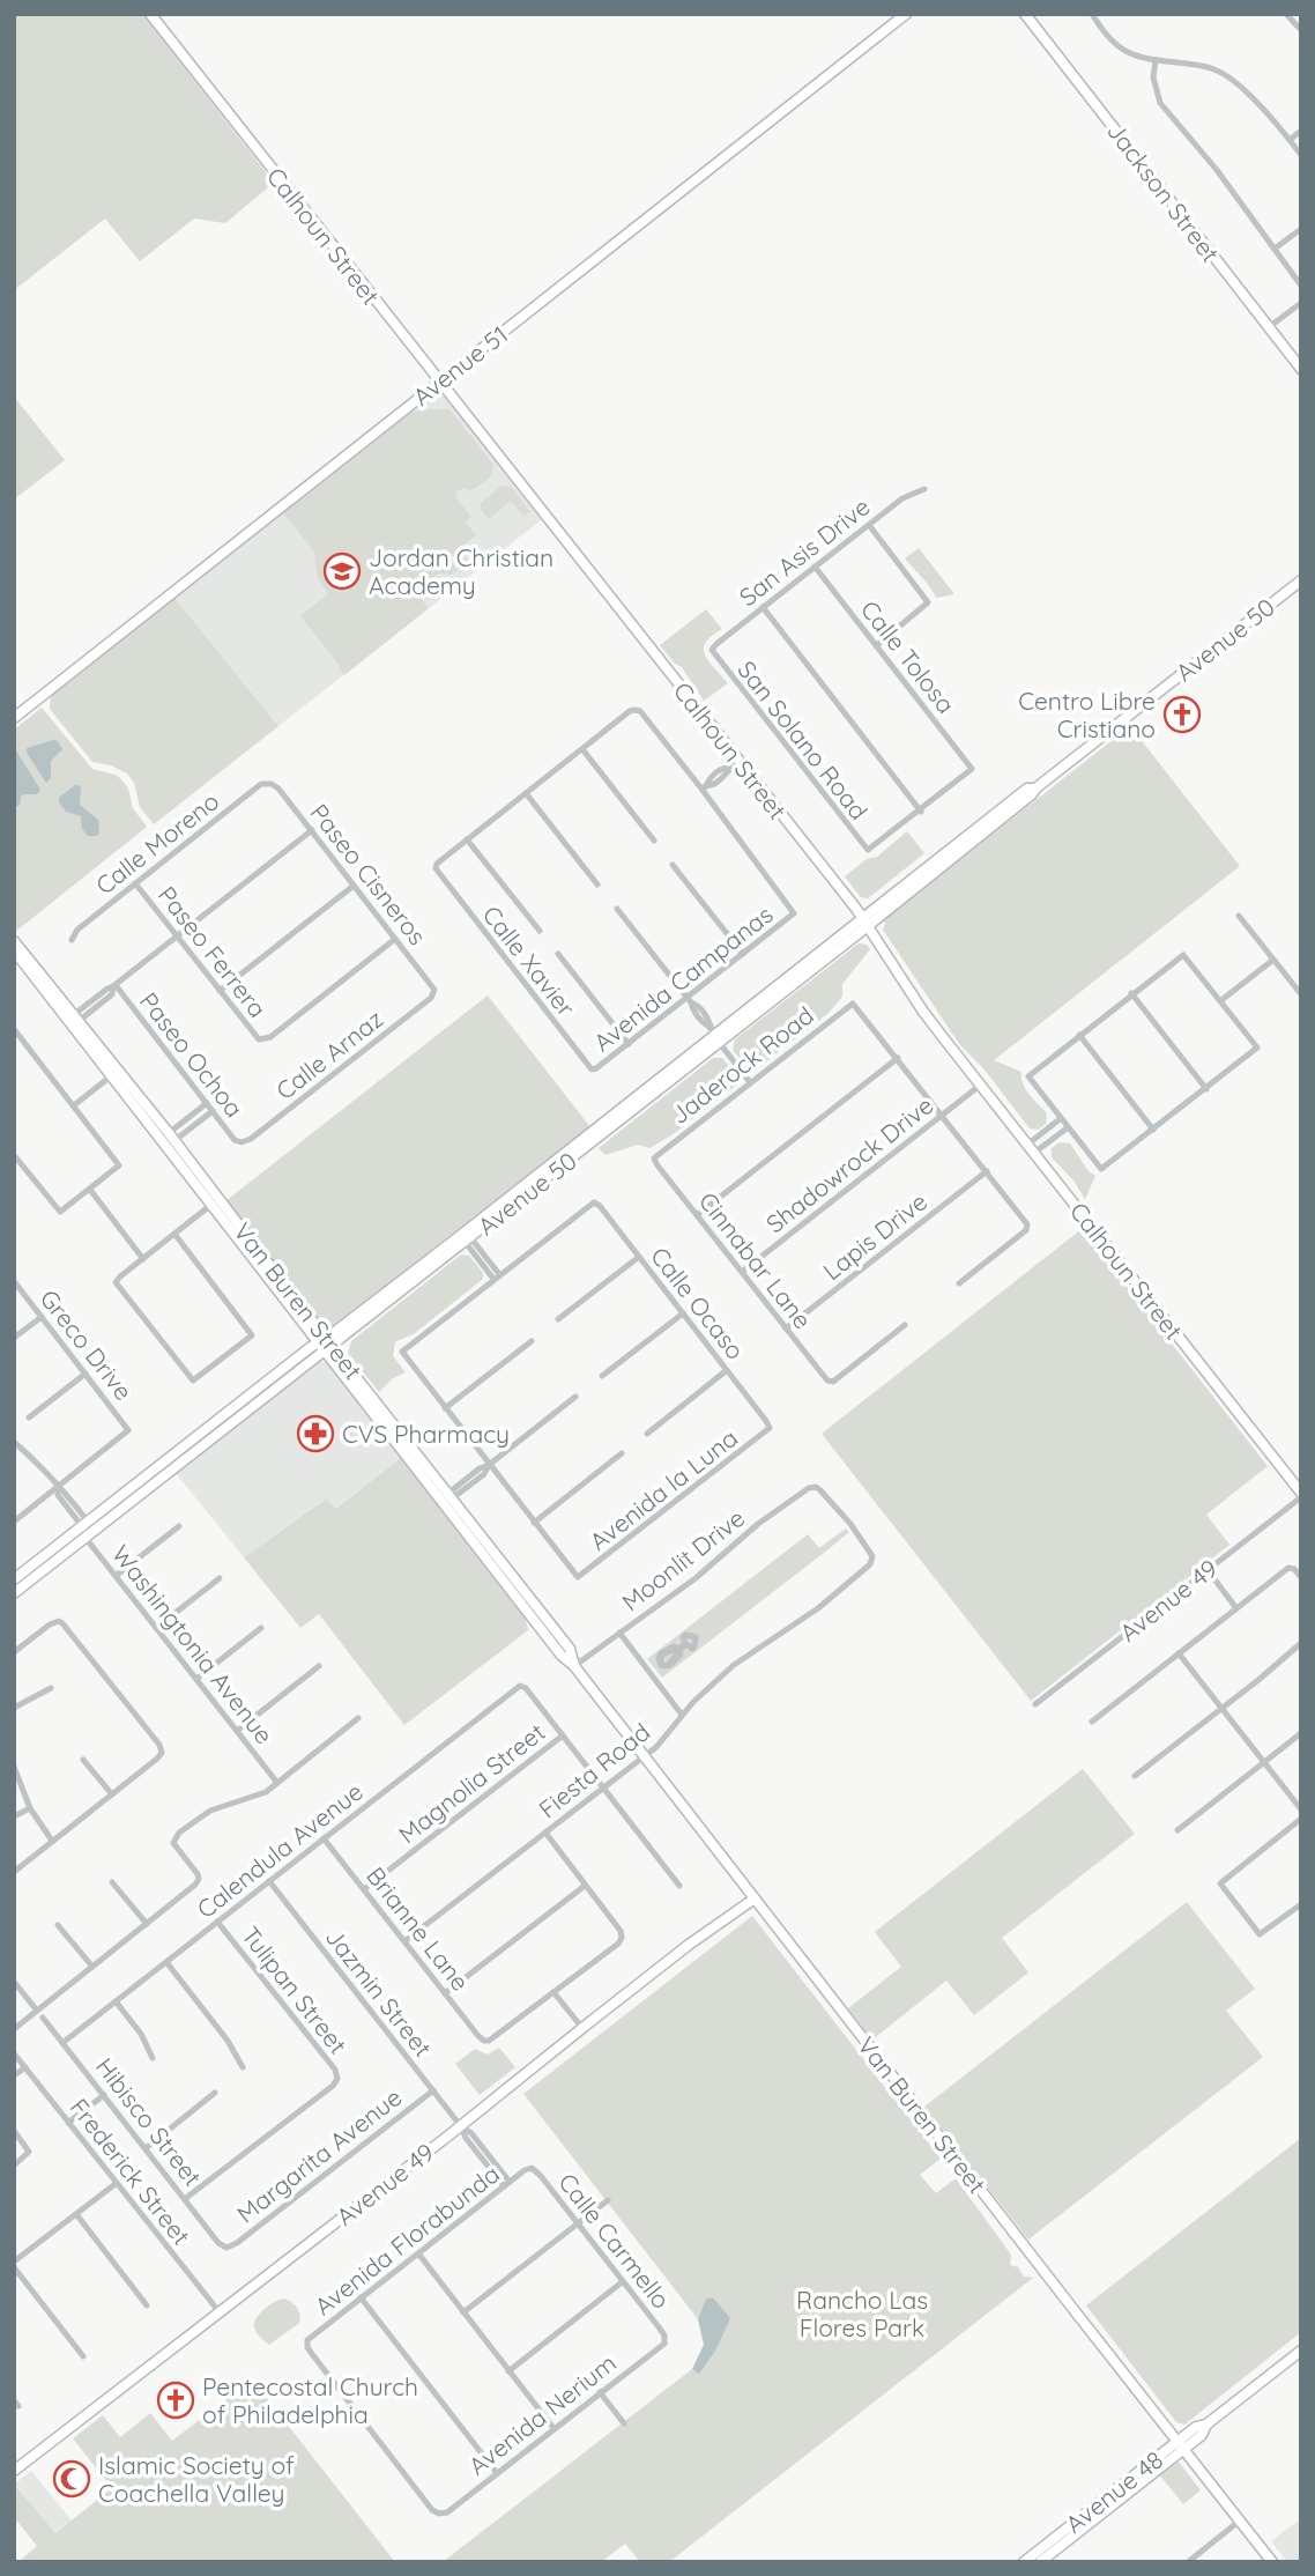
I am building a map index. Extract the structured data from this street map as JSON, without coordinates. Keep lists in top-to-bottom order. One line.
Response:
{"streets":{"street":["Jackson Street","Calhoun Street","Avenue 51","San Asis Drive","Avenue 50","Calle Tolosa","San Solano Road","Calle Moreno","Paseo Cisneros","Paseo Ferrera","Calle Xavier","Avenida Campanas","Paseo Ochoa","Calle Arnaz","Jaderock Road","Shadowrock Drive","Lapis Drive","Cinnabar Lane","Van Buren Street","Calle Ocaso","Greco Drive","Avenida la Luna","Moonlit Drive","Avenue 49","Washingtonia Avenue","Fiesta Road","Magnolia Street","Calendula Avenue","Brianne Lane","Tulipan Street","Jazmin Street","Hibisco Street","Margarita Avenue","Frederick Street","Avenida Florabunda","Calle Carmello","Avenida Nerium","Avenue 48"]},"crossings":[["Calhoun Street","Avenue 51"],["Calhoun Street","Avenue 50"],["Calhoun Street","Shadowrock Drive"],["Calhoun Street","Avenue 49"],["San Asis Drive","Calle Tolosa"],["San Asis Drive","San Solano Road"],["Avenue 50","Van Buren Street"],["Avenue 50","Washingtonia Avenue"],["Calle Tolosa","San Solano Road"],["Calle Moreno","Paseo Cisneros"],["Calle Moreno","Paseo Ferrera"],["Paseo Cisneros","Paseo Ferrera"],["Paseo Cisneros","Calle Arnaz"],["Calle Xavier","Avenida Campanas"],["Paseo Ochoa","Calle Arnaz"],["Jaderock Road","Cinnabar Lane"],["Shadowrock Drive","Cinnabar Lane"],["Lapis Drive","Cinnabar Lane"],["Van Buren Street","Moonlit Drive"],["Van Buren Street","Avenue 49"],["Van Buren Street","Fiesta Road"],["Van Buren Street","Avenue 48"],["Calle Ocaso","Avenida la Luna"],["Moonlit Drive","Fiesta Road"],["Avenue 49","Jazmin Street"],["Avenue 49","Frederick Street"],["Fiesta Road","Brianne Lane"],["Magnolia Street","Calendula Avenue"],["Magnolia Street","Brianne Lane"],["Calendula Avenue","Brianne Lane"],["Calendula Avenue","Tulipan Street"],["Calendula Avenue","Jazmin Street"],["Calendula Avenue","Hibisco Street"],["Tulipan Street","Hibisco Street"],["Jazmin Street","Margarita Avenue"],["Jazmin Street","Avenida Florabunda"],["Hibisco Street","Margarita Avenue"],["Avenida Florabunda","Calle Carmello"],["Avenida Florabunda","Avenida Nerium"],["Calle Carmello","Avenida Nerium"]],"parks":["Rancho Las Flores Park"],"places":{"school or university":["Jordan Christian Academy"],"church":["Centro Libre Cristiano","Pentecostal Church of Philadelphia"],"pharmacy":["CVS Pharmacy"],"mosque":["Islamic Society of Coachella Valley"]}}
